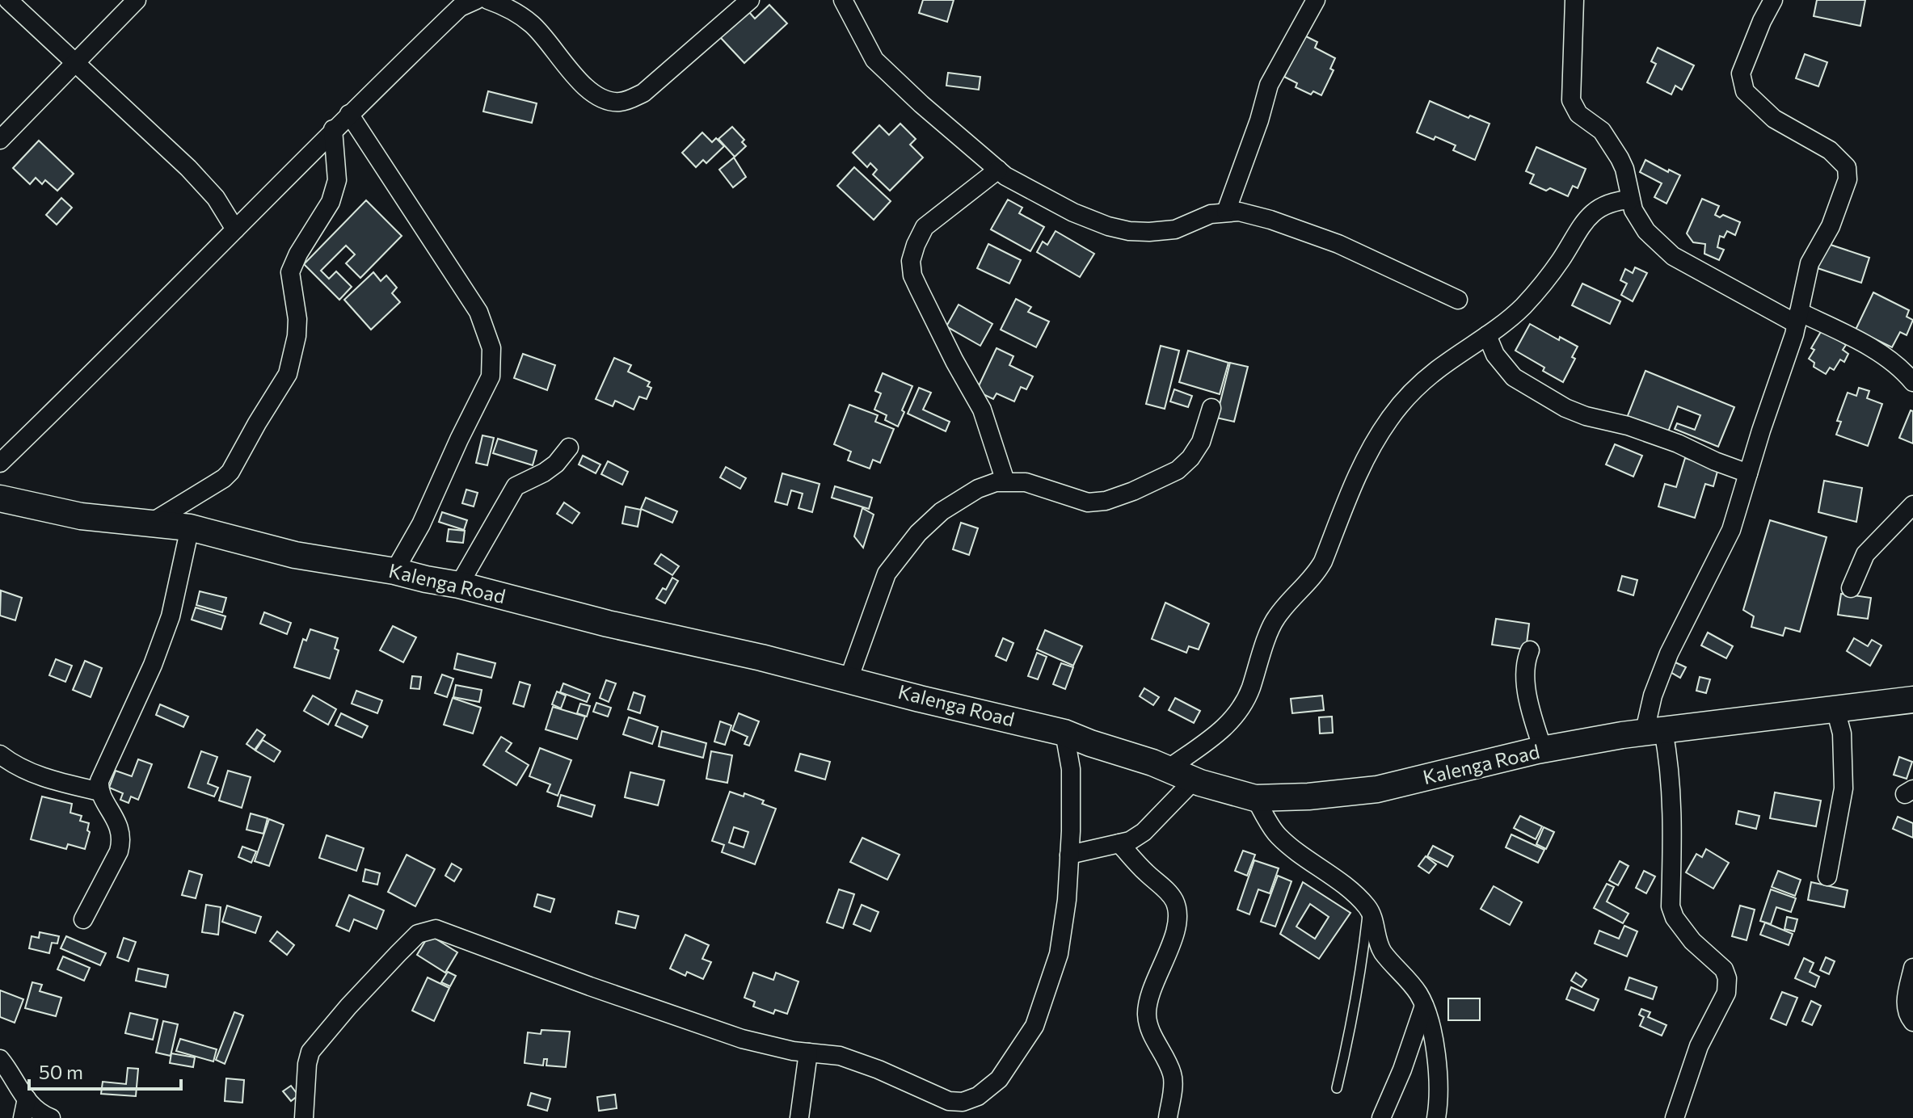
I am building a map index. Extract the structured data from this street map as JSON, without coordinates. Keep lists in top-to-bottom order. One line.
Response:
{"streets":{"main road":["Kalenga Road"]},"scale_bar":"50 m"}
